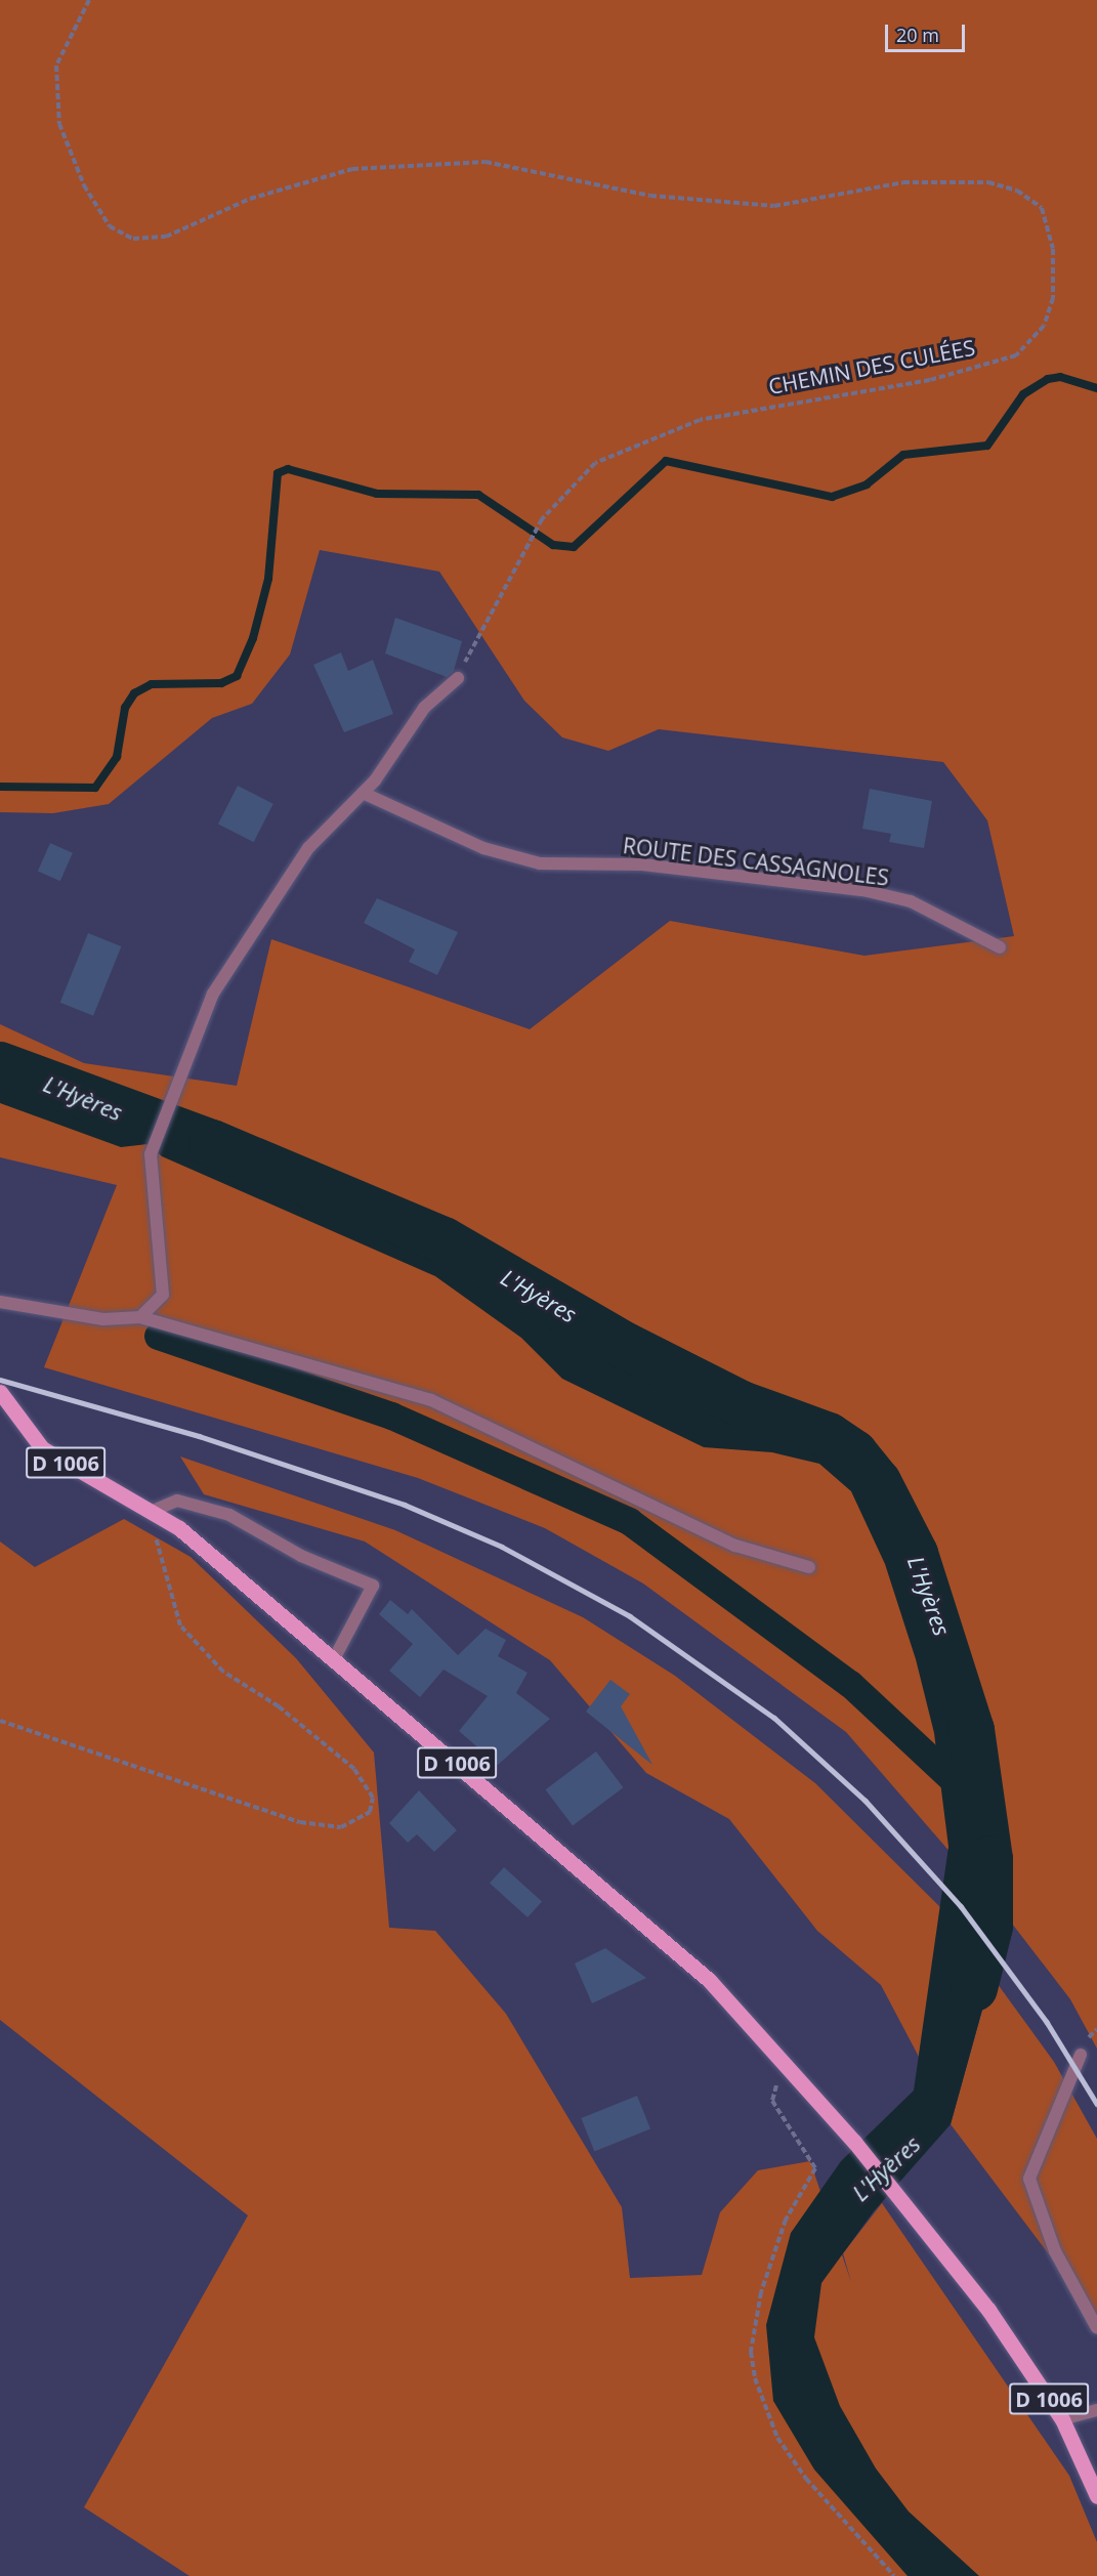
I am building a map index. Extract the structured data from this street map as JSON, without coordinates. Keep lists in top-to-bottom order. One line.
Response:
{"streets":{"main road":["D 1006"],"street":["ROUTE DES CASSAGNOLES"],"path":["CHEMIN DES CULÉES"]},"water":["L'Hyères"],"scale_bar":"20 m"}
